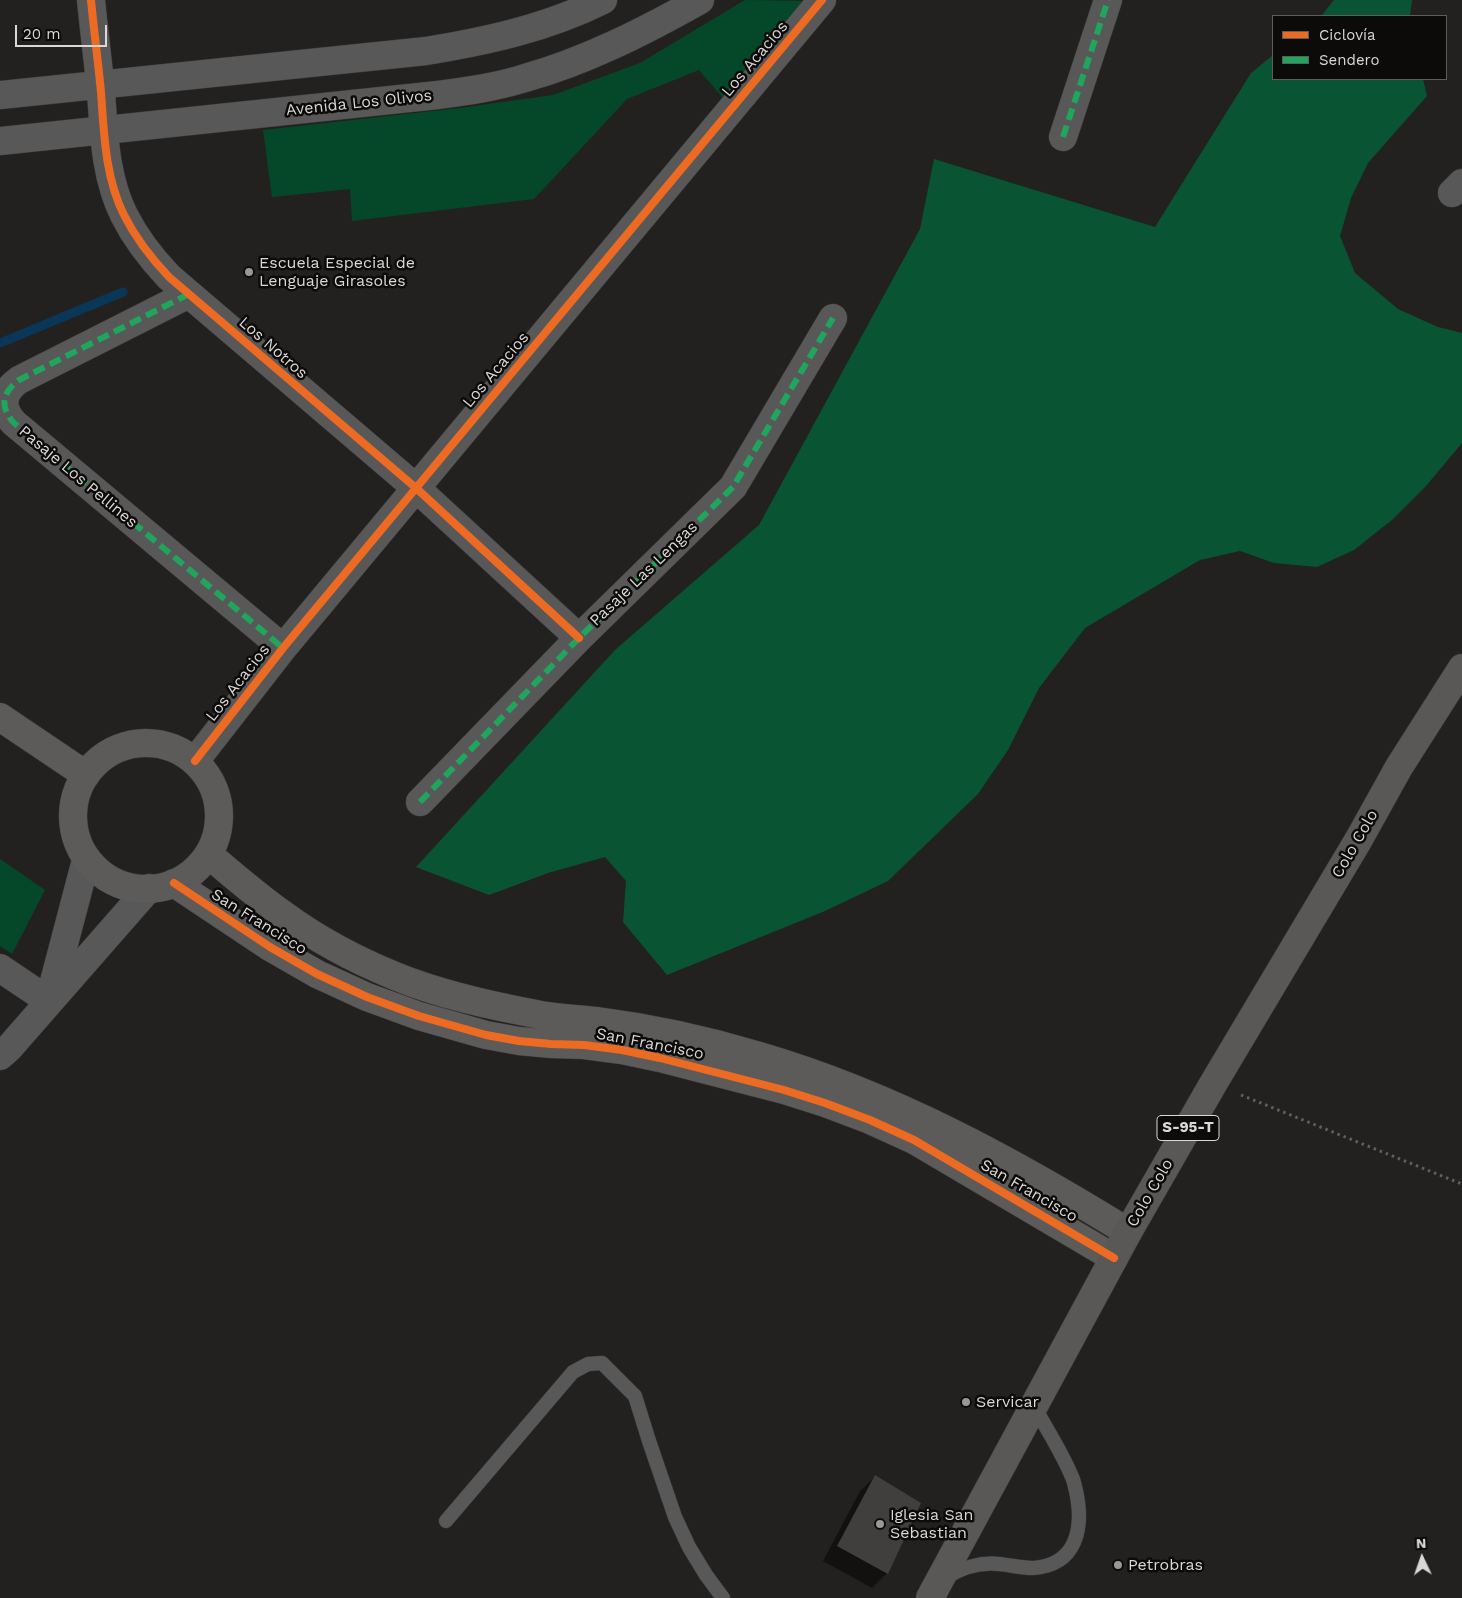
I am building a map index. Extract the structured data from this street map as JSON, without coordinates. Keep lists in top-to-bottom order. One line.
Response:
{"streets":{"main road":["Colo Colo","S-95-T"],"street":["Los Acacios","Avenida Los Olivos","Los Notros","Pasaje Los Pellines","Pasaje Las Lengas","San Francisco"]},"crossings":[["Los Acacios","Los Notros"],["Los Acacios","Pasaje Los Pellines"],["Los Acacios","San Francisco"],["Avenida Los Olivos","Los Notros"],["Los Notros","Pasaje Los Pellines"],["Los Notros","Pasaje Las Lengas"],["Colo Colo","San Francisco"]],"places":["Escuela Especial de Lenguaje Girasoles","Servicar","Iglesia San Sebastian","Petrobras"],"legend":["Ciclovía","Sendero"],"scale_bar":"20 m","north":"top"}
